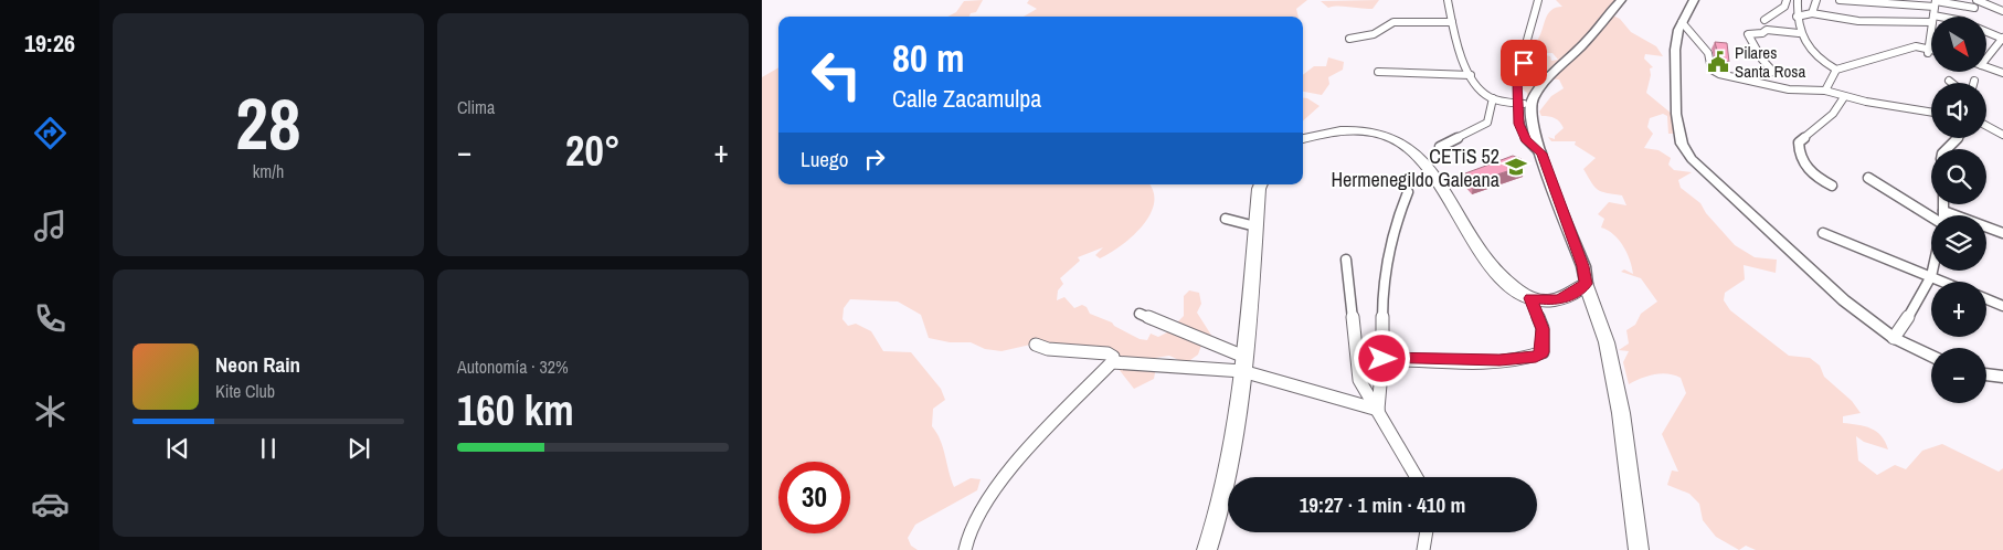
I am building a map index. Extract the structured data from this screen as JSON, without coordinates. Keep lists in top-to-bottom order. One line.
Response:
{"places":{"public building":["Pilares Santa Rosa"],"school or university":["CETiS 52 Hermenegildo Galeana"]},"north":"bottom right","page":{"tabs":"19:26","tile":[["28","km/h"],"Clima",["Autonomía · 32%","160 km"]],"map_buttons":["+","−"],"turn":["80 m","Calle Zacamulpa"],"heat":["−","20°","+"],"then":"Luego","song":["Neon Rain","Kite Club"],"limit":"30","trip":"19:27 · 1 min · 410 m"}}
